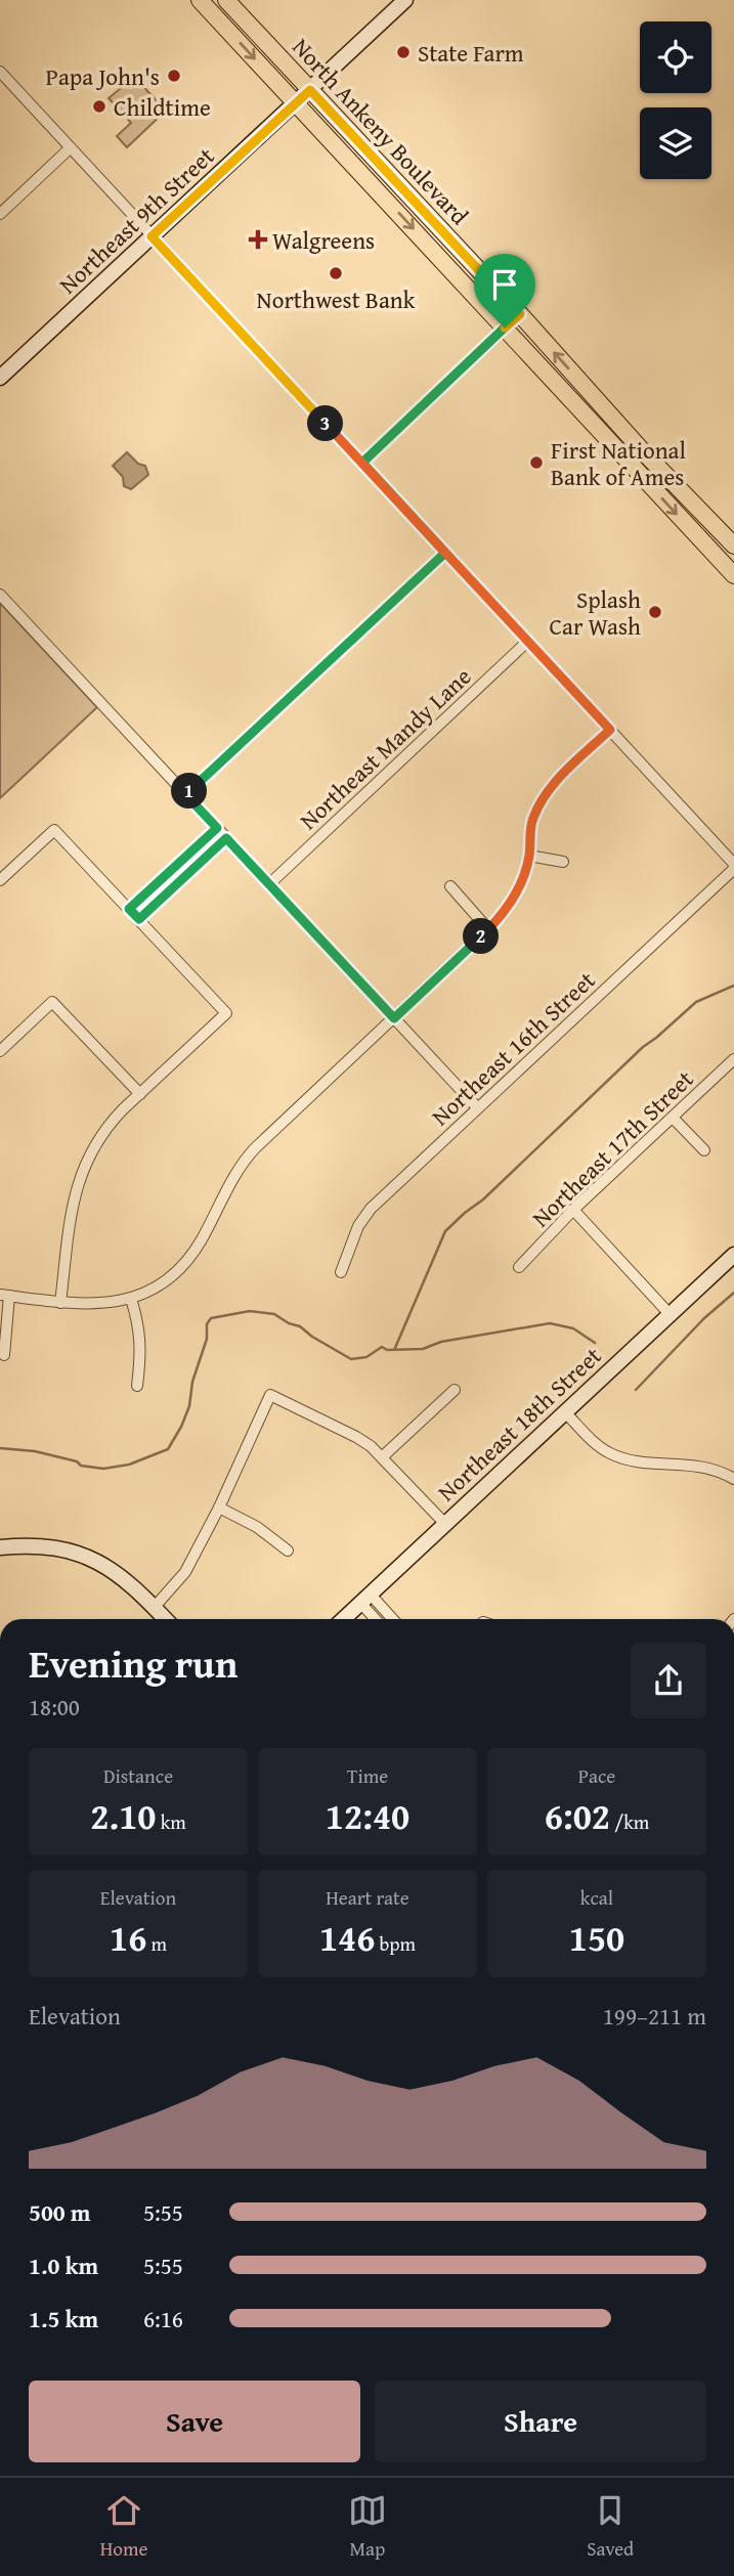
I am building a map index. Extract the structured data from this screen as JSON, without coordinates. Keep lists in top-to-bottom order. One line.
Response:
{"streets":{"main road":["North Ankeny Boulevard"],"street":["Northeast 9th Street","Northeast Mandy Lane","Northeast 16th Street","Northeast 17th Street","Northeast 18th Street"]},"crossings":[["North Ankeny Boulevard","Northeast 9th Street"]],"places":{"other":["State Farm","Papa John's","Childtime","Northwest Bank","First National Bank of Ames","Splash Car Wash"],"health":["Walgreens"]},"page":{"pins":["3","1","2"],"heading":["Evening run","18:00"],"stats":[["Distance","2.10 km"],["Time","12:40"],["Pace","6:02 /km"],["Elevation","16 m"],["Heart rate","146 bpm"],["kcal","150"]],"chart":["Elevation","199–211 m"],"list":[{"name":"500 m","note":"5:55"},{"name":"1.0 km","note":"5:55"},{"name":"1.5 km","note":"6:16"}],"buttons":["Save","Share"],"tabs":["Home","Map","Saved"]}}
